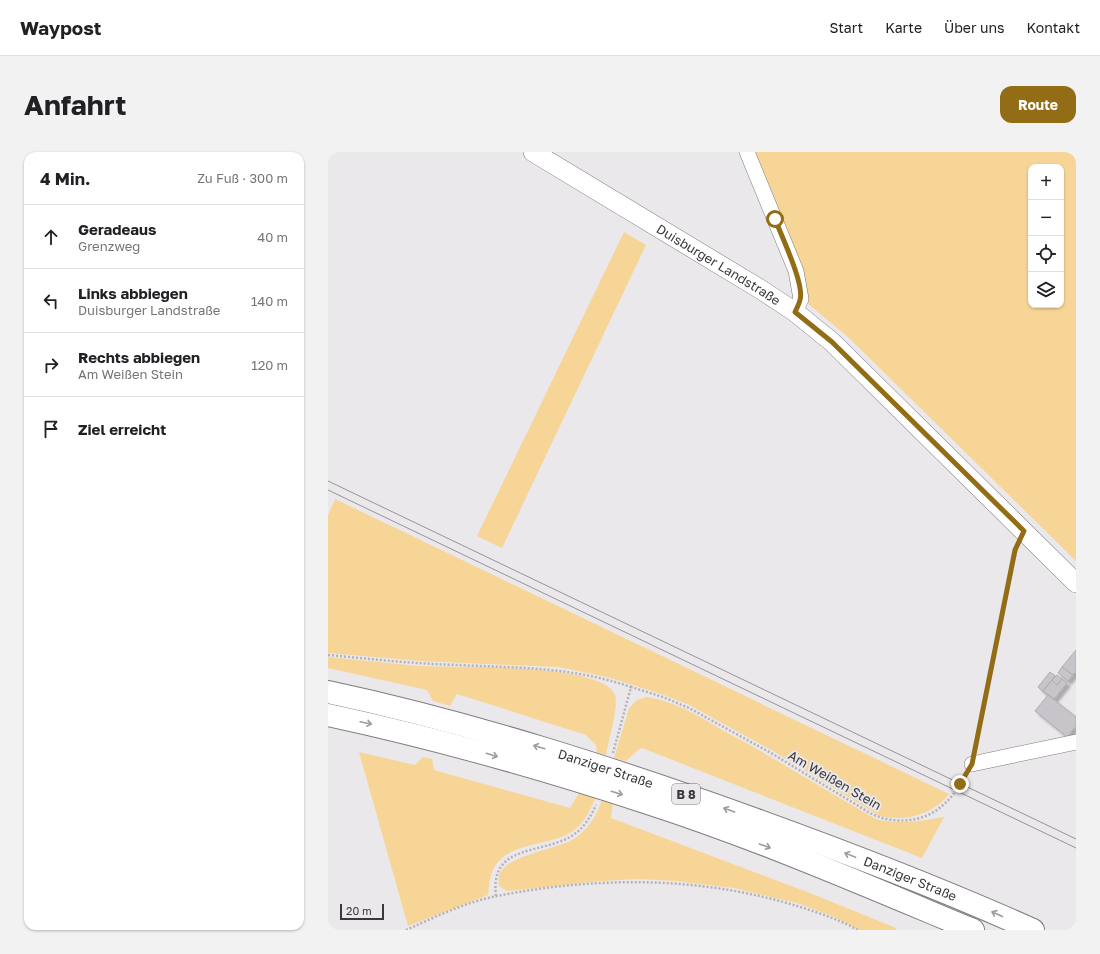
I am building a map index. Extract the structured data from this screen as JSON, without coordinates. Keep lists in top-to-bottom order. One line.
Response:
{"streets":{"highway":["Danziger Straße","B 8"],"main road":["Duisburger Landstraße"],"path":["Am Weißen Stein"]},"crossings":[["Duisburger Landstraße","Am Weißen Stein"]],"scale_bar":"20 m","page":{"header":"Waypost","nav":["Start","Karte","Über uns","Kontakt"],"buttons":"Route","title":"Anfahrt","heading":["4 Min.","Zu Fuß · 300 m"],"map_buttons":["+","−"],"list":[["Geradeaus","Grenzweg","40 m"],["Links abbiegen","Duisburger Landstraße","140 m"],["Rechts abbiegen","Am Weißen Stein","120 m"],"Ziel erreicht"],"scale":"20 m"}}
